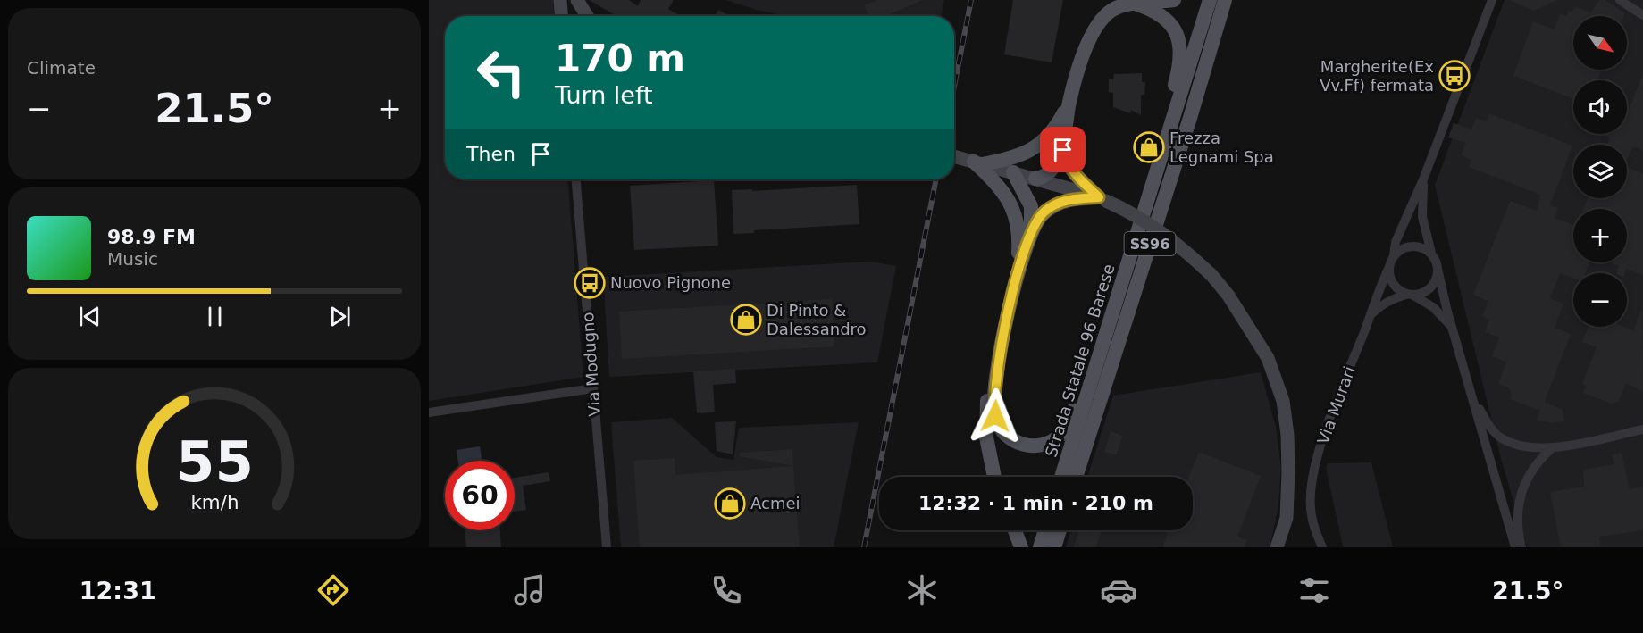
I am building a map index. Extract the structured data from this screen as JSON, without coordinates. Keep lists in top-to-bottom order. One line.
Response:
{"streets":{"main road":["SS96","Strada Statale 96 Barese"],"street":["Via Modugno","Via Murari"]},"places":{"bus stop":["Margherite(Ex Vv.Ff) fermata","Nuovo Pignone"],"shop":["Frezza Legnami Spa","Di Pinto & Dalessandro","Acmei"]},"north":"bottom right","page":{"tile":"Climate","map_buttons":["+","−"],"turn":["170 m","Turn left"],"heat":["−","21.5°","+"],"then":"Then","song":["98.9 FM","Music"],"limit":"60","trip":"12:32 · 1 min · 210 m","tabs":["12:31","21.5°"],"gauge":["55","km/h"]}}
